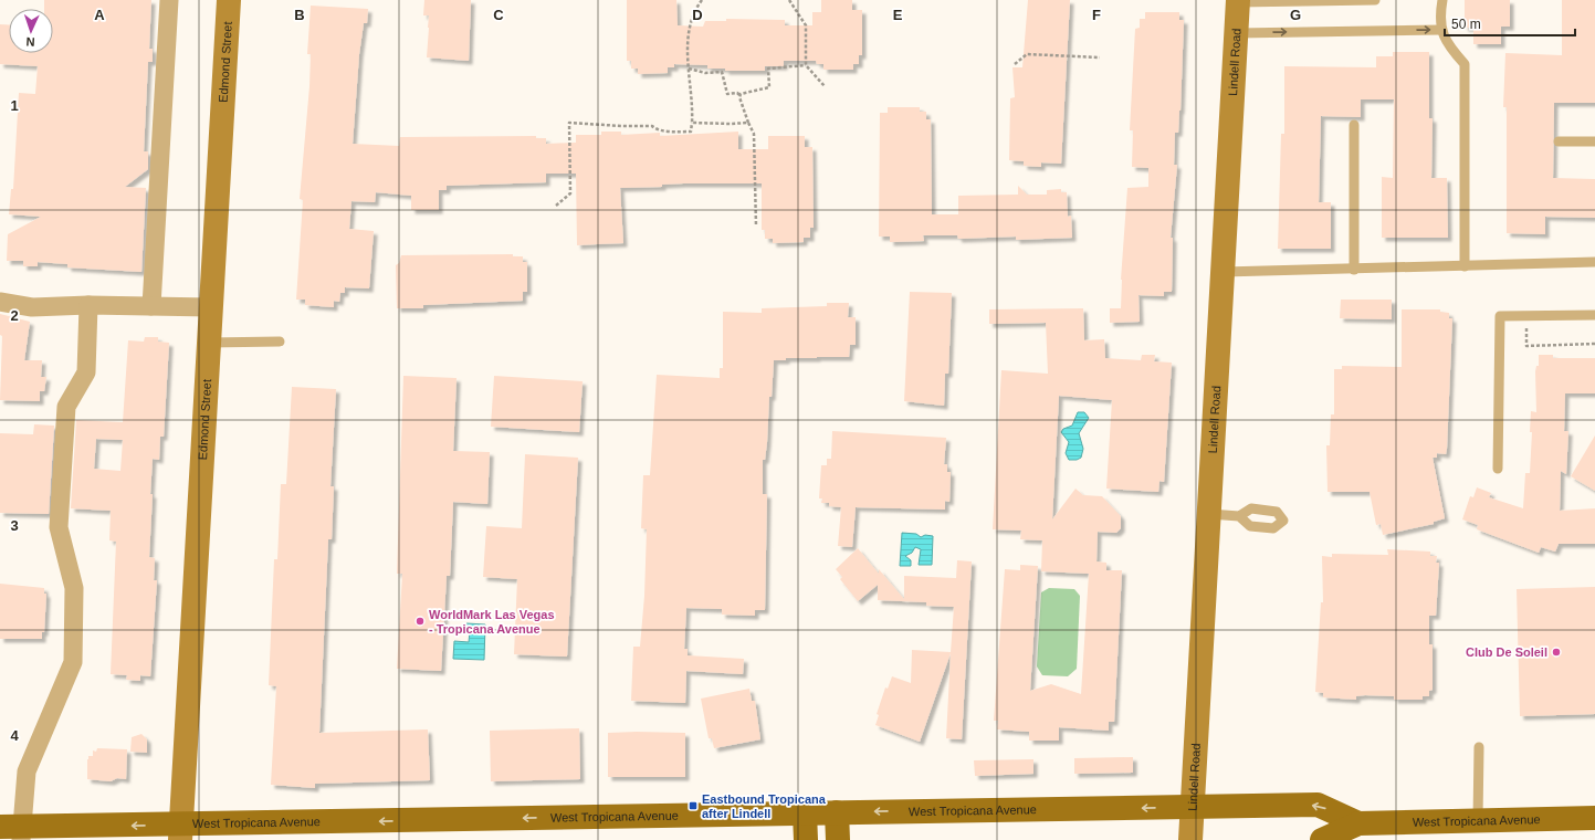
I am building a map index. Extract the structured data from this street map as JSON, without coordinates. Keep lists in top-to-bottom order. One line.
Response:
{"streets":{"main road":["West Tropicana Avenue"],"street":["Edmond Street","Lindell Road"]},"crossings":[["Edmond Street","West Tropicana Avenue"],["Lindell Road","West Tropicana Avenue"]],"one_way":["West Tropicana Avenue"],"places":{"other":["WorldMark Las Vegas - Tropicana Avenue","Club De Soleil"],"transit":["Eastbound Tropicana after Lindell"]},"scale_bar":"50 m","north":"bottom","grid":{"columns":["A","B","C","D","E","F","G"],"rows":["1","2","3","4"]}}
